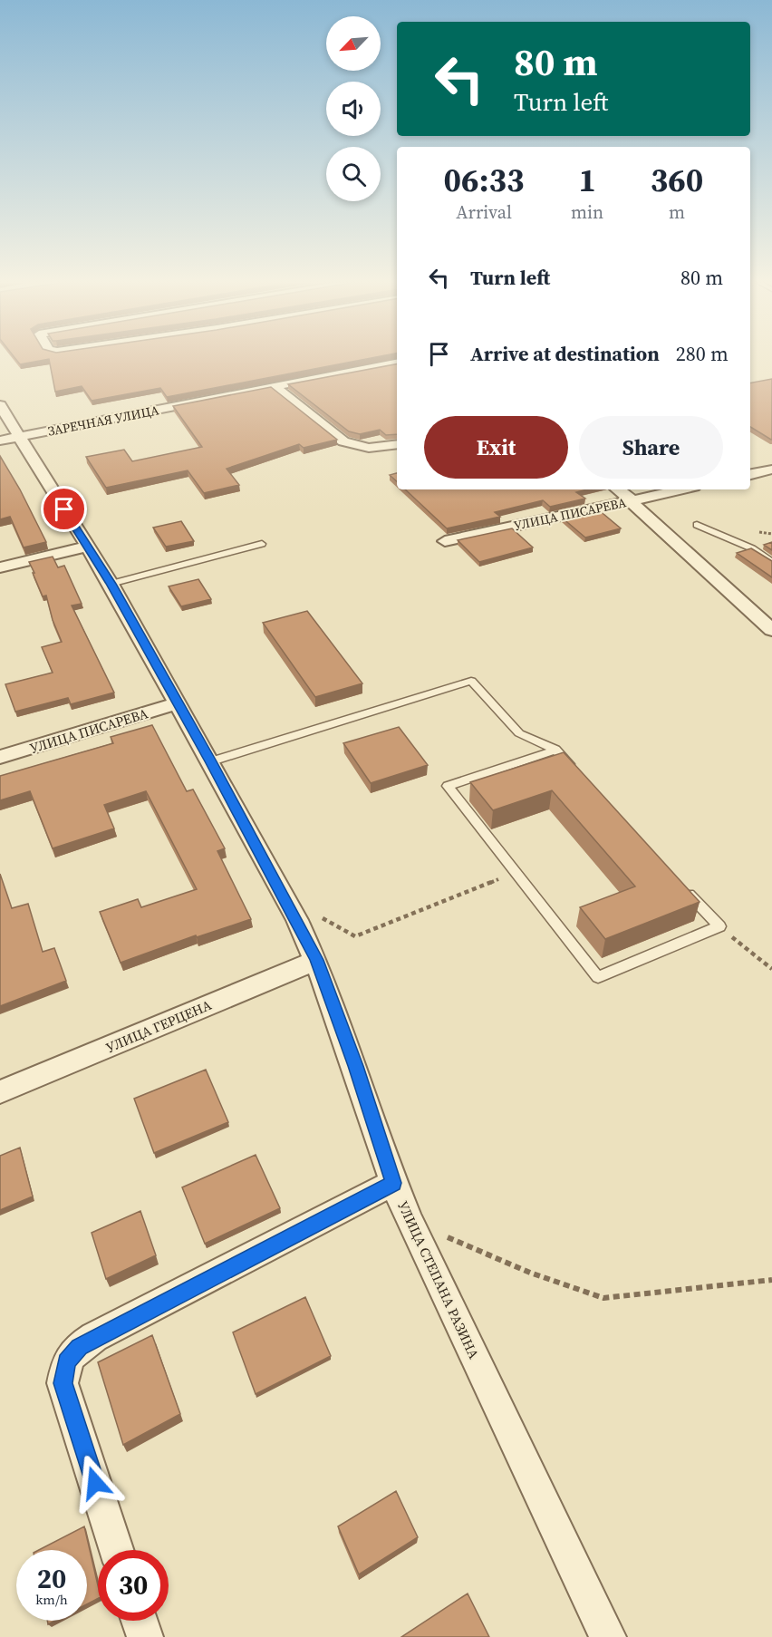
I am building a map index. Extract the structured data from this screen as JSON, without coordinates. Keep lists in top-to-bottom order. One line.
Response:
{"streets":{"street":["ЗАРЕЧНАЯ УЛИЦА","УЛИЦА ПИСАРЕВА","УЛИЦА ГЕРЦЕНА","УЛИЦА СТЕПАНА РАЗИНА"]},"crossings":[["ЗАРЕЧНАЯ УЛИЦА","УЛИЦА СТЕПАНА РАЗИНА"],["УЛИЦА ПИСАРЕВА","УЛИЦА СТЕПАНА РАЗИНА"],["УЛИЦА ГЕРЦЕНА","УЛИЦА СТЕПАНА РАЗИНА"]],"north":"bottom left","page":{"turn":["80 m","Turn left"],"eta":["06:33","Arrival","1","min","360","m"],"list":[{"name":"Turn left","value":"80 m"},{"name":"Arrive at destination","value":"280 m"}],"buttons":["Exit","Share"],"speed":"20 km/h","limit":"30"}}
